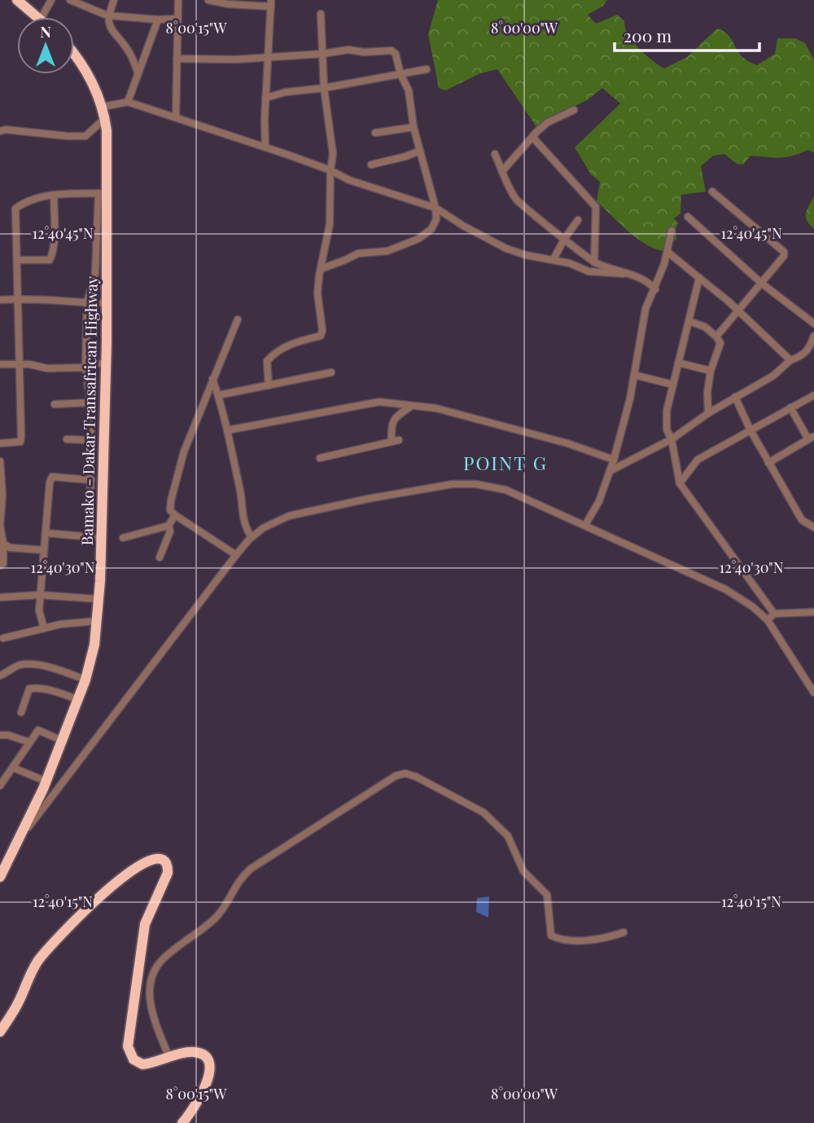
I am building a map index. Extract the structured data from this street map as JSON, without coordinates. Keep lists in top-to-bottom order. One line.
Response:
{"streets":{"highway":["Bamako - Dakar Transafrican Highway"]},"districts":["POINT G"],"scale_bar":"200 m","north":"top","coordinates":["8°00'15\"W","8°00'00\"W","12°40'45\"N","12°40'30\"N","12°40'15\"N"]}
